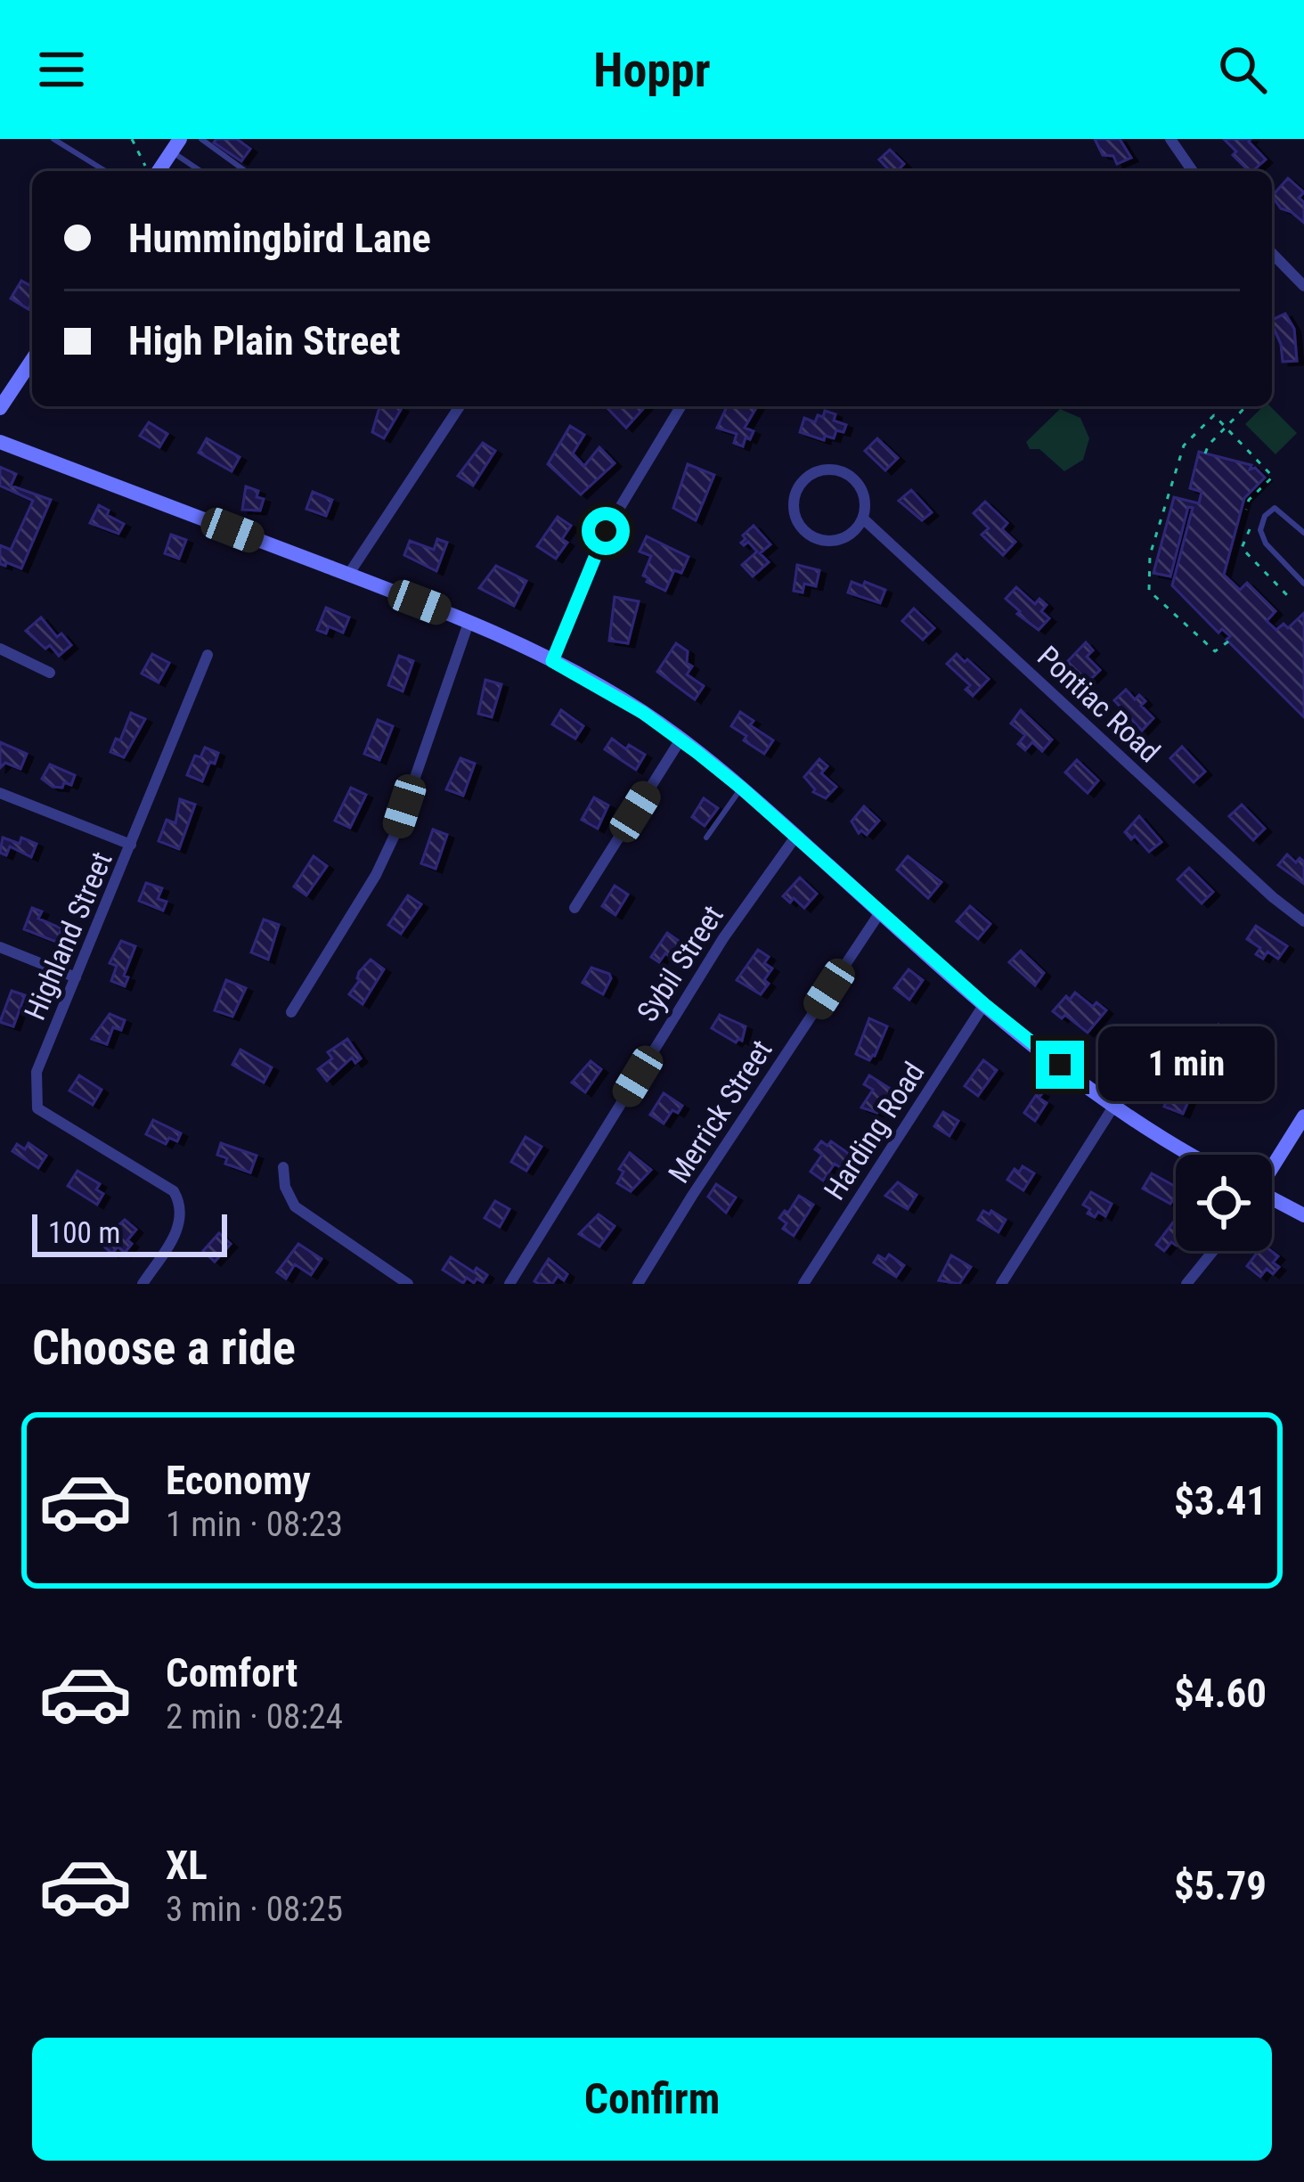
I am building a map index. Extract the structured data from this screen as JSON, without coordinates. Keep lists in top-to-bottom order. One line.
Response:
{"streets":{"street":["Pontiac Road","Highland Street","Sybil Street","Merrick Street","Harding Road"]},"scale_bar":"100 m","page":{"header":"Hoppr","banner":["Hummingbird Lane","High Plain Street"],"bubble":"1 min","scale":"100 m","heading":"Choose a ride","list":[{"name":"Economy","note":"1 min · 08:23","value":"$3.41"},{"name":"Comfort","note":"2 min · 08:24","value":"$4.60"},{"name":"XL","note":"3 min · 08:25","value":"$5.79"}],"buttons":"Confirm"}}
